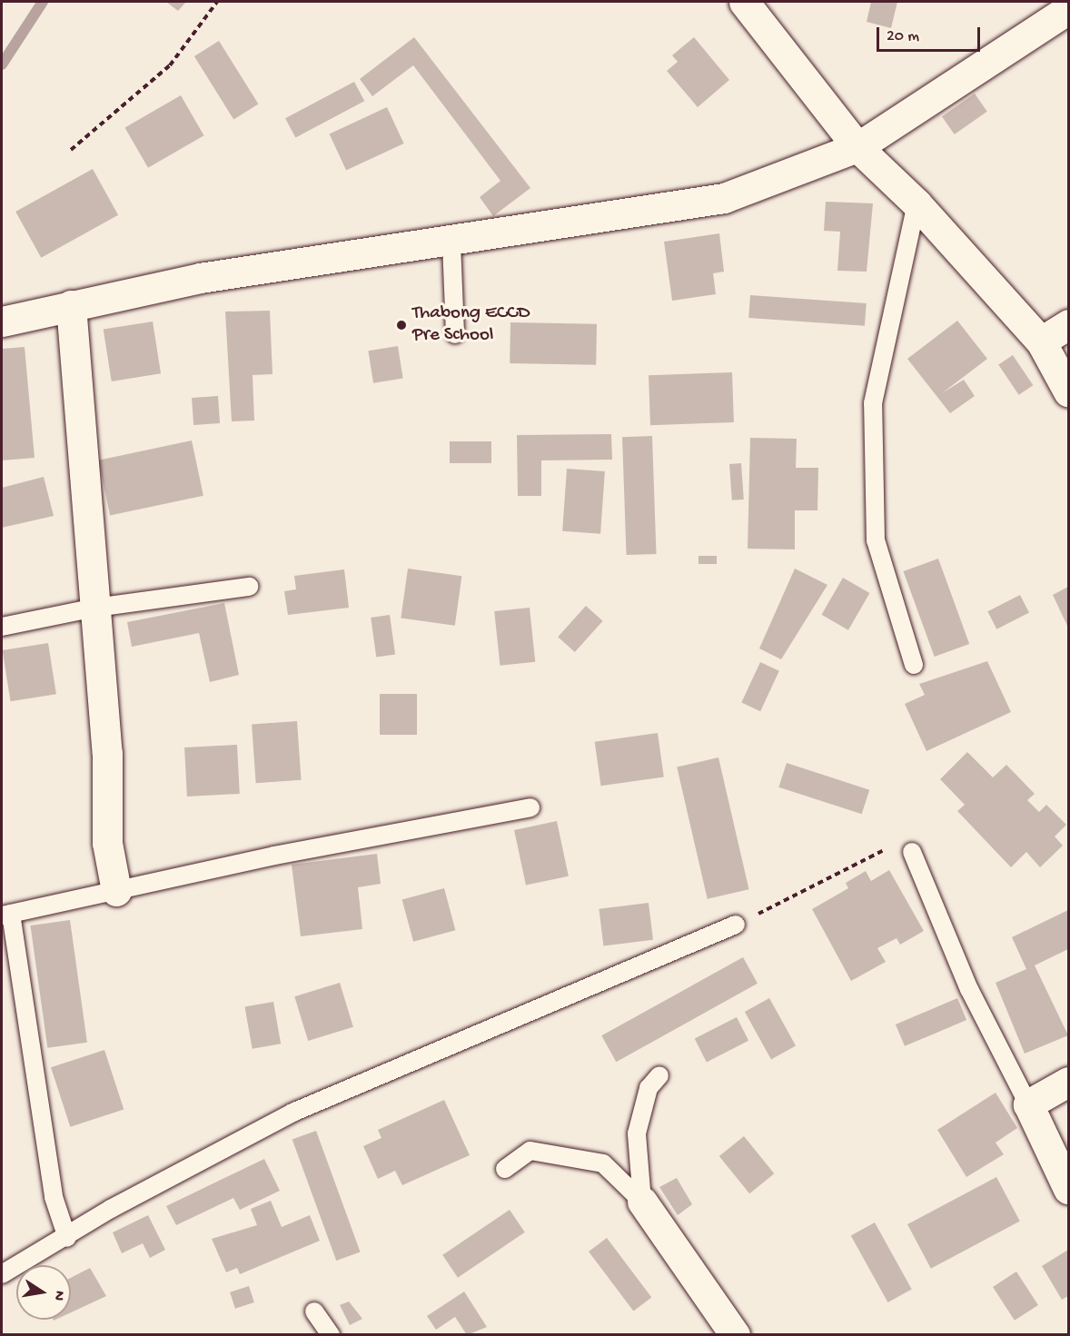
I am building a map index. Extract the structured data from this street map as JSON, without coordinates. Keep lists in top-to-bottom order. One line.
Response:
{"places":["Thabong ECCD Pre School"],"scale_bar":"20 m","north":"right"}
